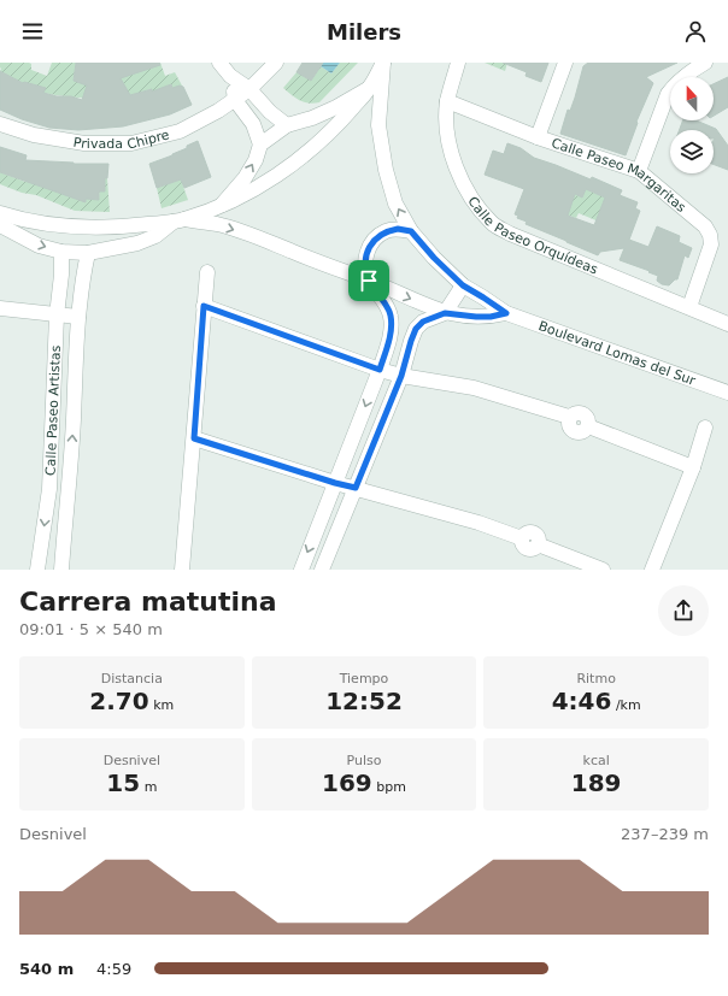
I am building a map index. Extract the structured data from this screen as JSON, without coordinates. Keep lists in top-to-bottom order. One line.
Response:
{"streets":{"street":["Privada Chipre","Calle Paseo Margaritas","Calle Paseo Orquídeas","Boulevard Lomas del Sur","Calle Paseo Artistas"]},"crossings":[["Calle Paseo Margaritas","Calle Paseo Orquídeas"]],"north":"top","page":{"header":"Milers","heading":["Carrera matutina","09:01 · 5 × 540 m"],"stats":[["Distancia","2.70 km"],["Tiempo","12:52"],["Ritmo","4:46 /km"],["Desnivel","15 m"],["Pulso","169 bpm"],["kcal","189"]],"chart":["Desnivel","237–239 m"],"list":[{"name":"540 m","note":"4:59"}]}}
